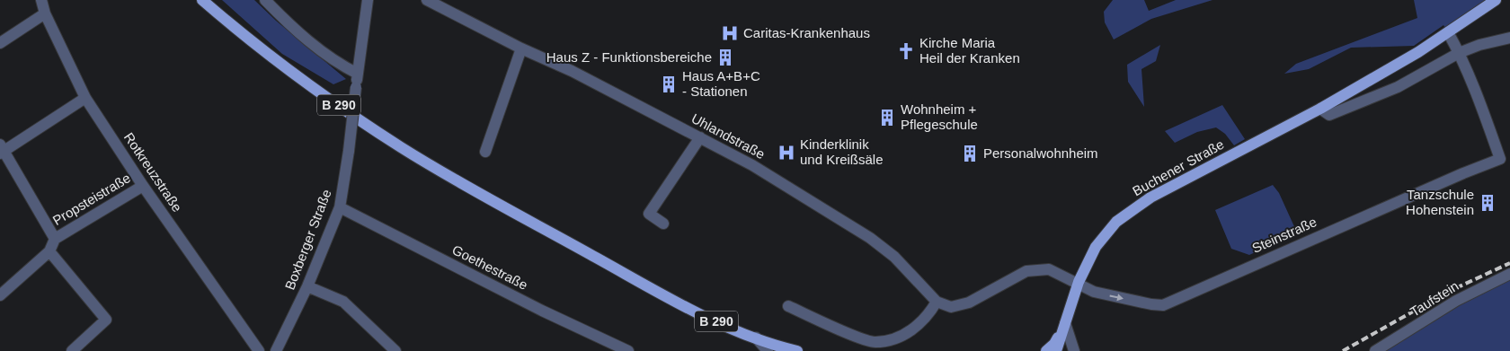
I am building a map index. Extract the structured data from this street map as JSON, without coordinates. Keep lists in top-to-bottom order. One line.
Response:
{"streets":{"main road":["B 290","Buchener Straße"],"street":["Uhlandstraße","Rotkreuzstraße","Propsteistraße","Steinstraße","Boxberger Straße","Goethestraße","Taufstein"]},"crossings":[["Buchener Straße","Steinstraße"],["Rotkreuzstraße","Propsteistraße"],["Boxberger Straße","Goethestraße"]],"places":{"hospital":["Caritas-Krankenhaus","Kinderklinik und Kreißsäle"],"church":["Kirche Maria Heil der Kranken"],"building":["Haus Z - Funktionsbereiche","Haus A+B+C - Stationen","Wohnheim + Pflegeschule","Personalwohnheim","Tanzschule Hohenstein"]}}
